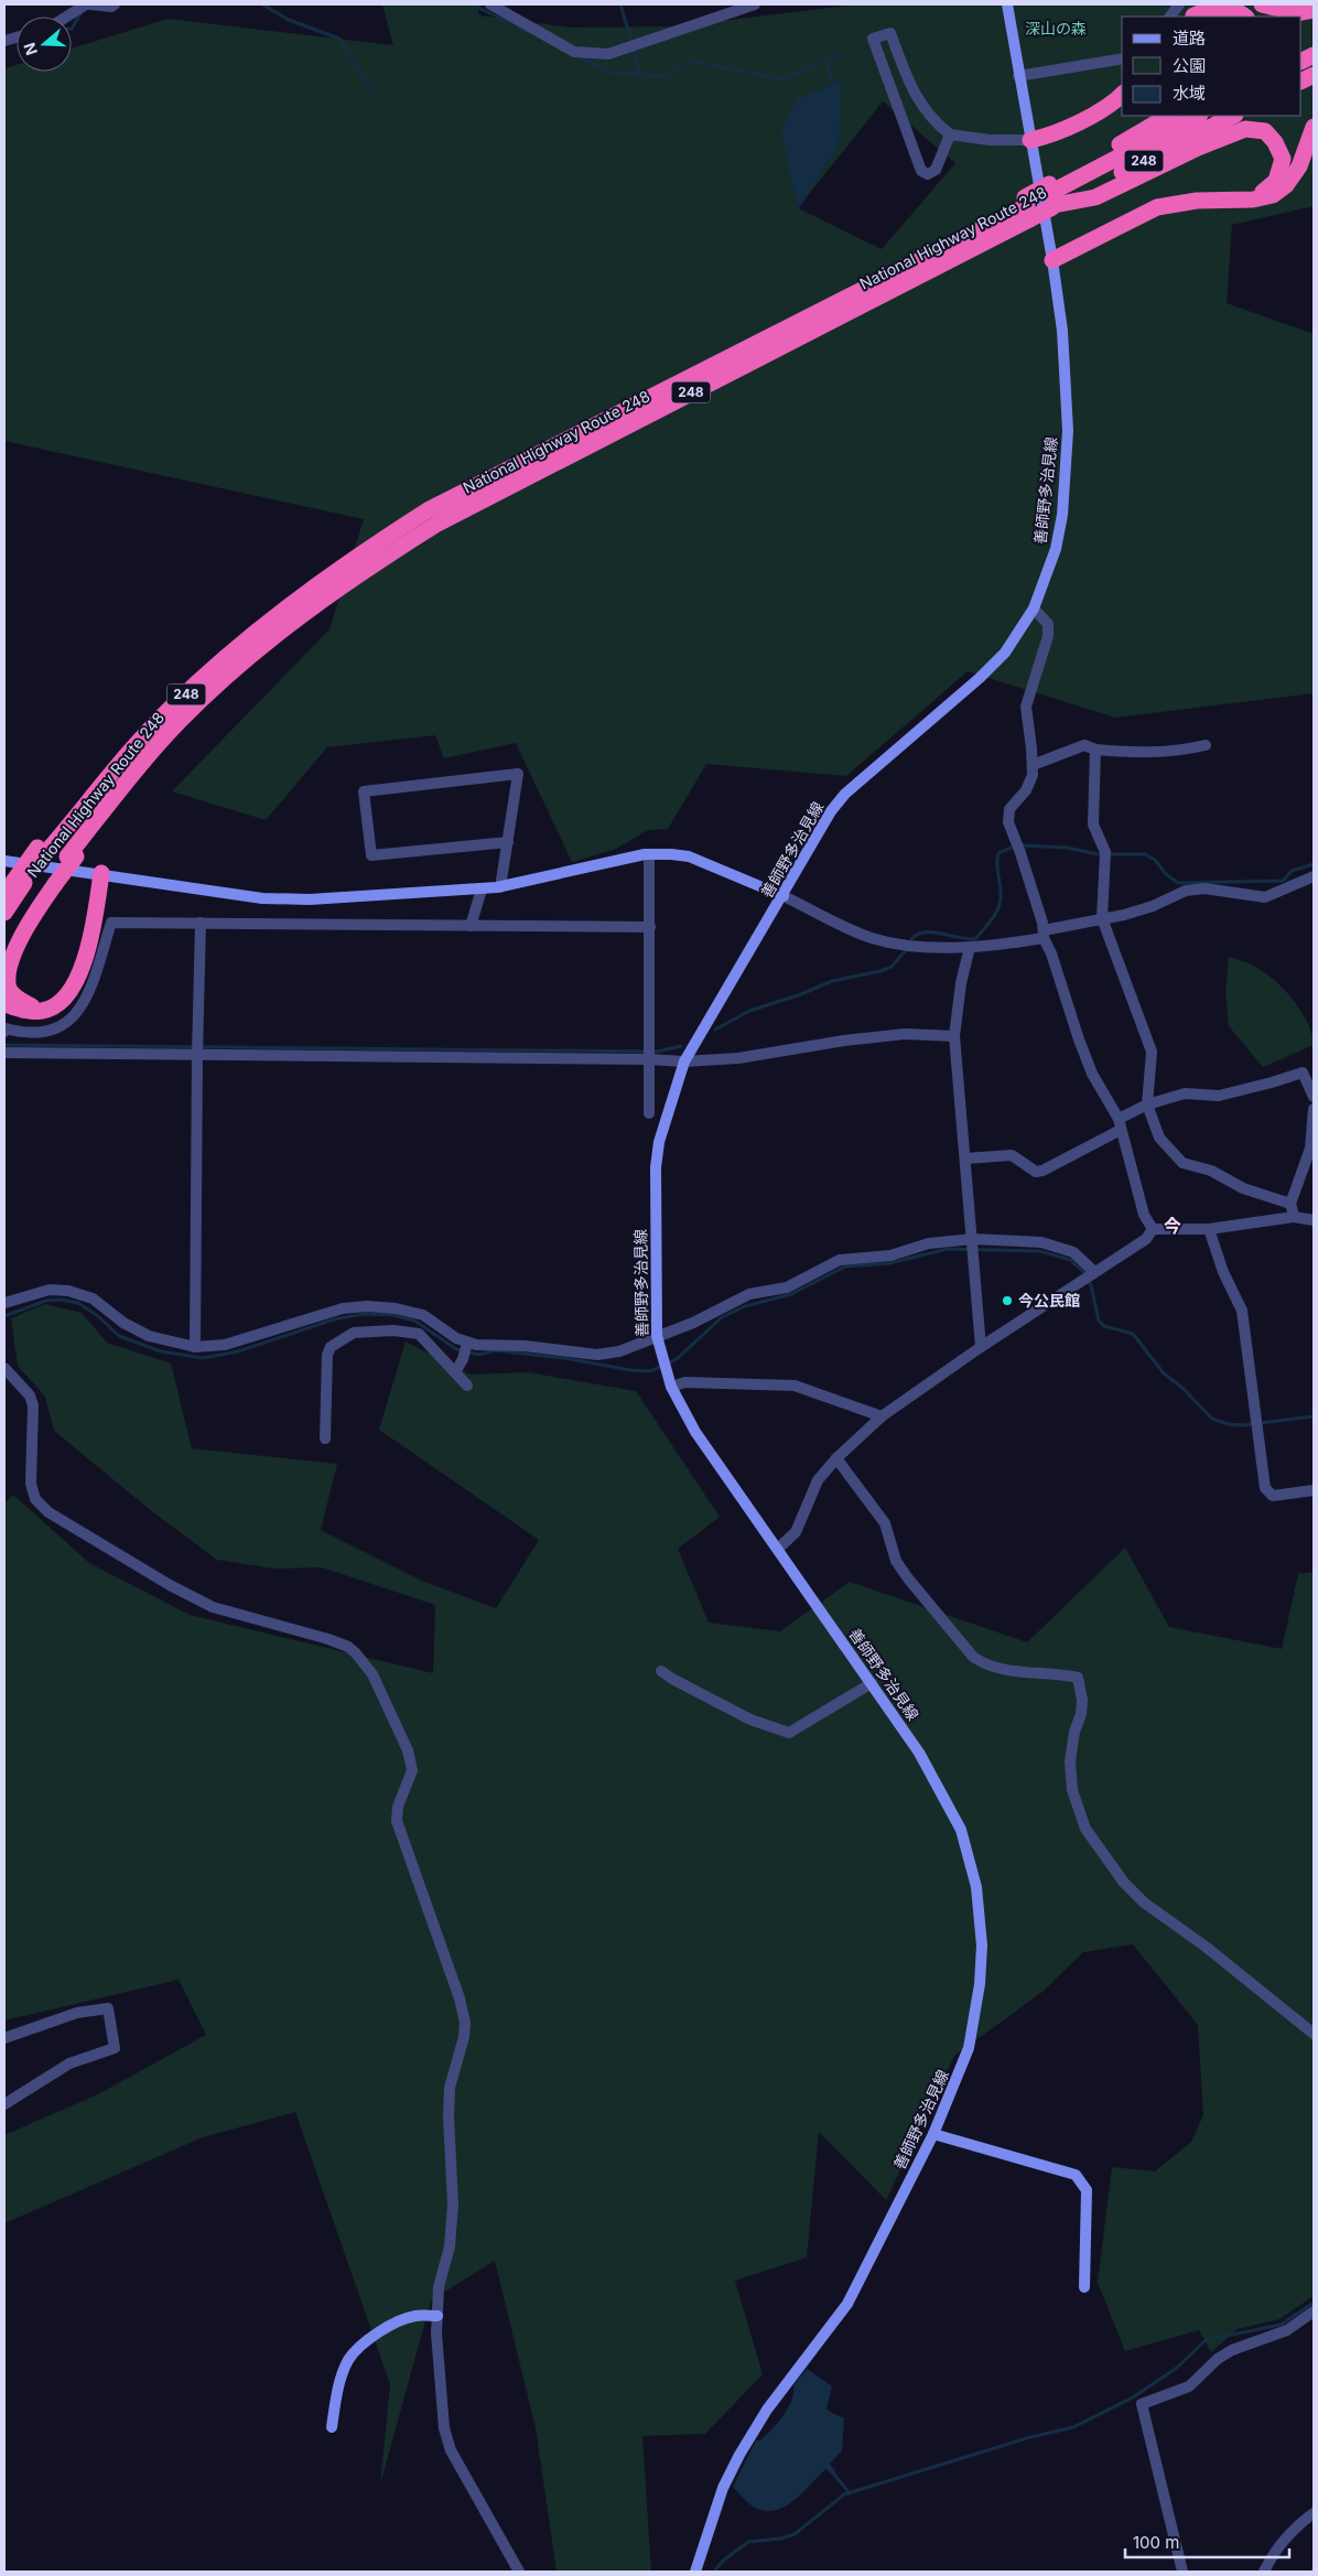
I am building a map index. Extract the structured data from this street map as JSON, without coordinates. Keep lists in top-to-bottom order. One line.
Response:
{"streets":{"highway":["248","National Highway Route 248"],"main road":["善師野多治見線"]},"districts":["今"],"parks":["深山の森"],"places":["今公民館"],"legend":["道路","公園","水域"],"scale_bar":"100 m","north":"left"}
